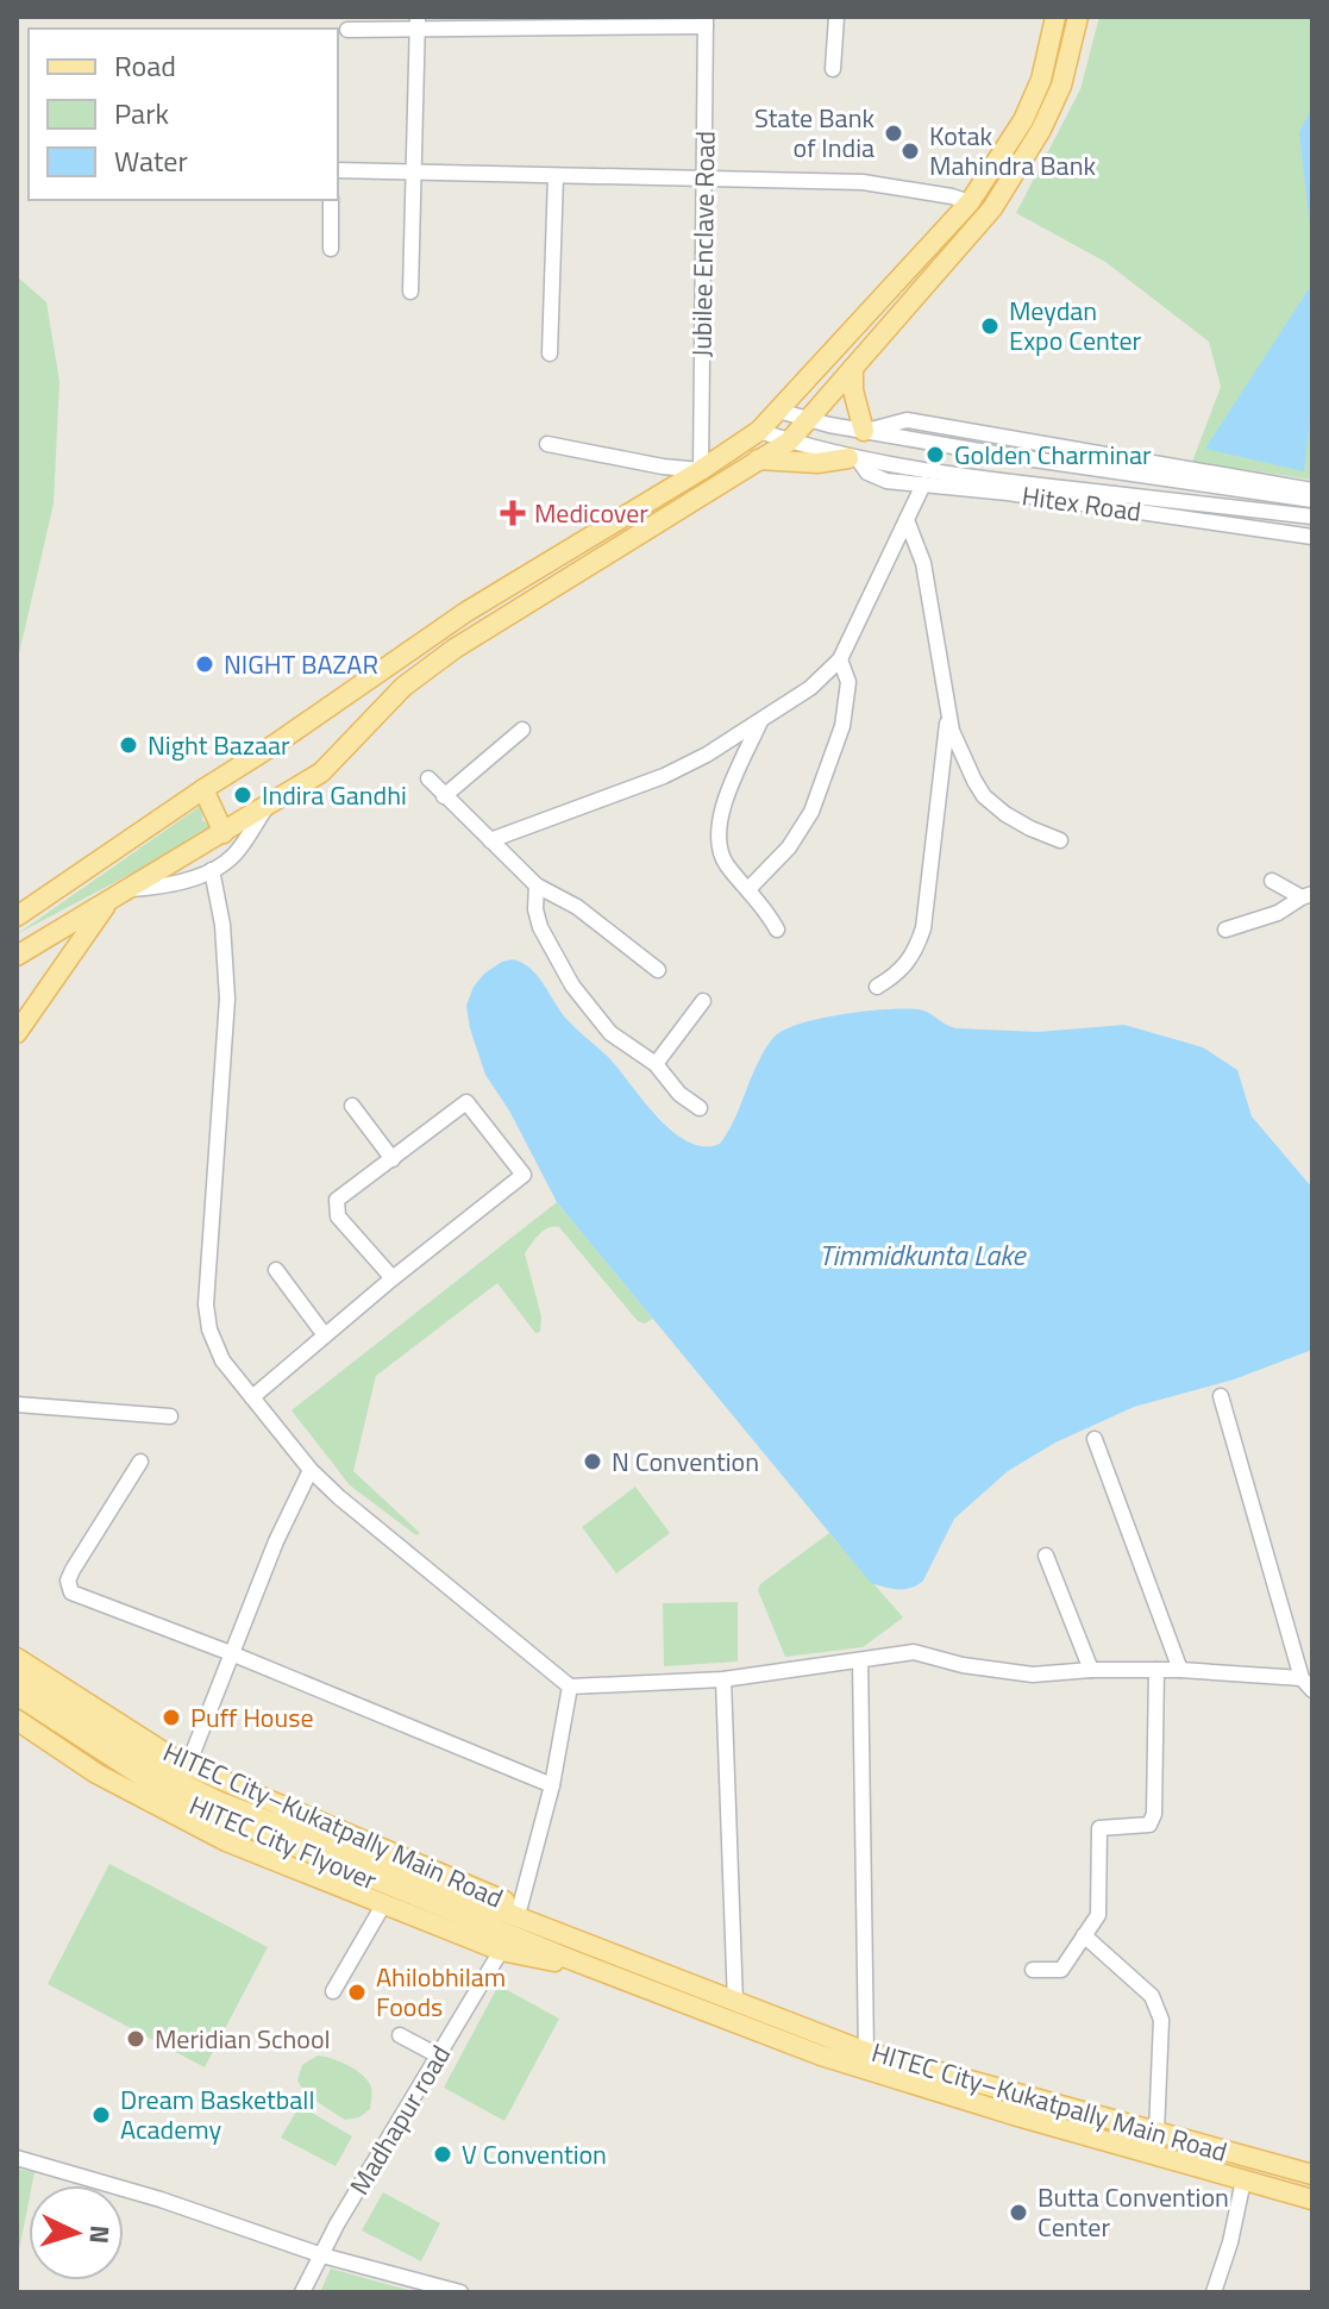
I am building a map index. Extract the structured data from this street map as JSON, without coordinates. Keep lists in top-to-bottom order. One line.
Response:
{"streets":{"main road":["HITEC City–Kukatpally Main Road","HITEC City Flyover"],"street":["Jubilee Enclave Road","Hitex Road","Madhapur road"]},"crossings":[["HITEC City–Kukatpally Main Road","HITEC City Flyover"],["HITEC City–Kukatpally Main Road","Madhapur road"]],"water":["Timmidkunta Lake"],"places":{"other":["State Bank of India","Kotak Mahindra Bank","Meydan Expo Center","Golden Charminar","NIGHT BAZAR","Night Bazaar","Indira Gandhi","N Convention","Puff House","Ahilobhilam Foods","Meridian School","Dream Basketball Academy","V Convention","Butta Convention Center"],"health":["Medicover"]},"legend":["Road","Park","Water"],"north":"right"}
